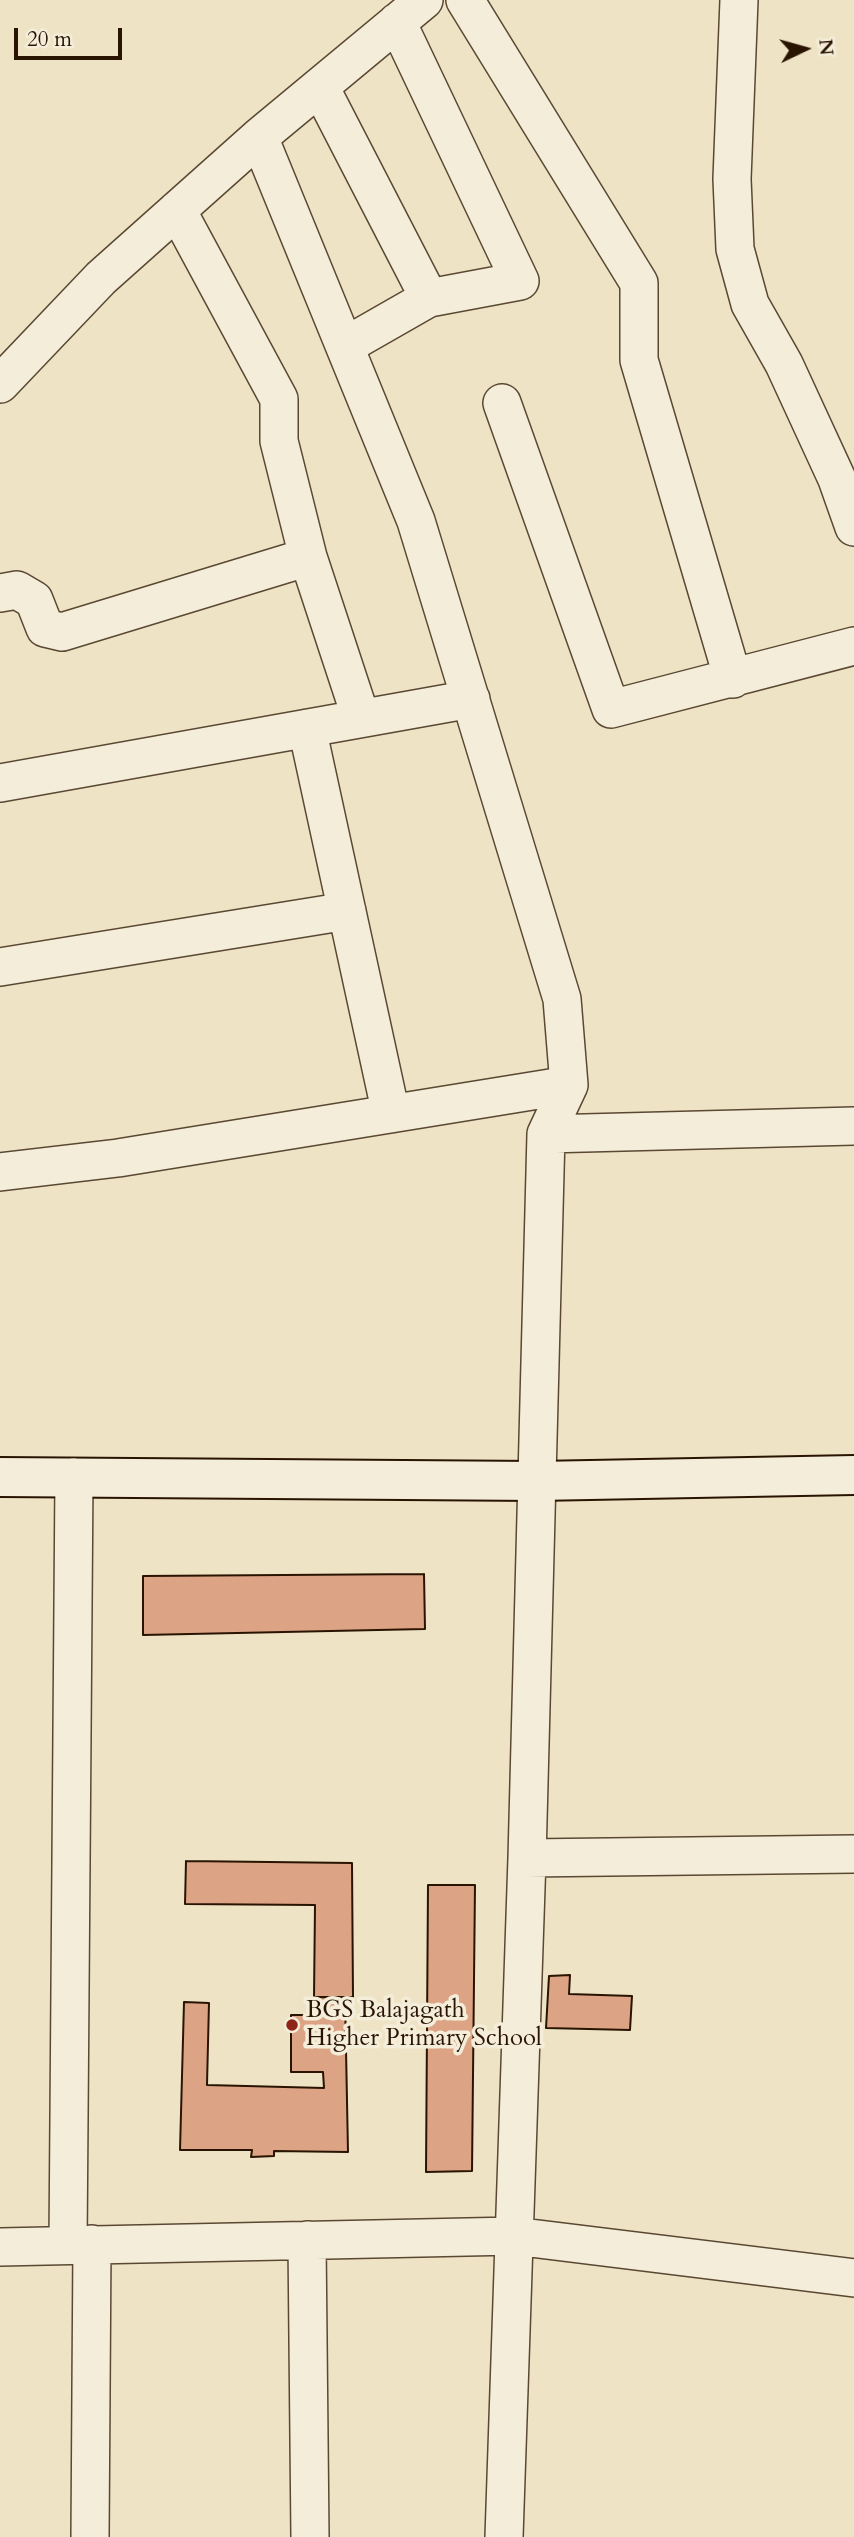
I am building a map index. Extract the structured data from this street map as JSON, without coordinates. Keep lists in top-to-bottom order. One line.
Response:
{"places":["BGS Balajagath Higher Primary School"],"scale_bar":"20 m","north":"right"}
